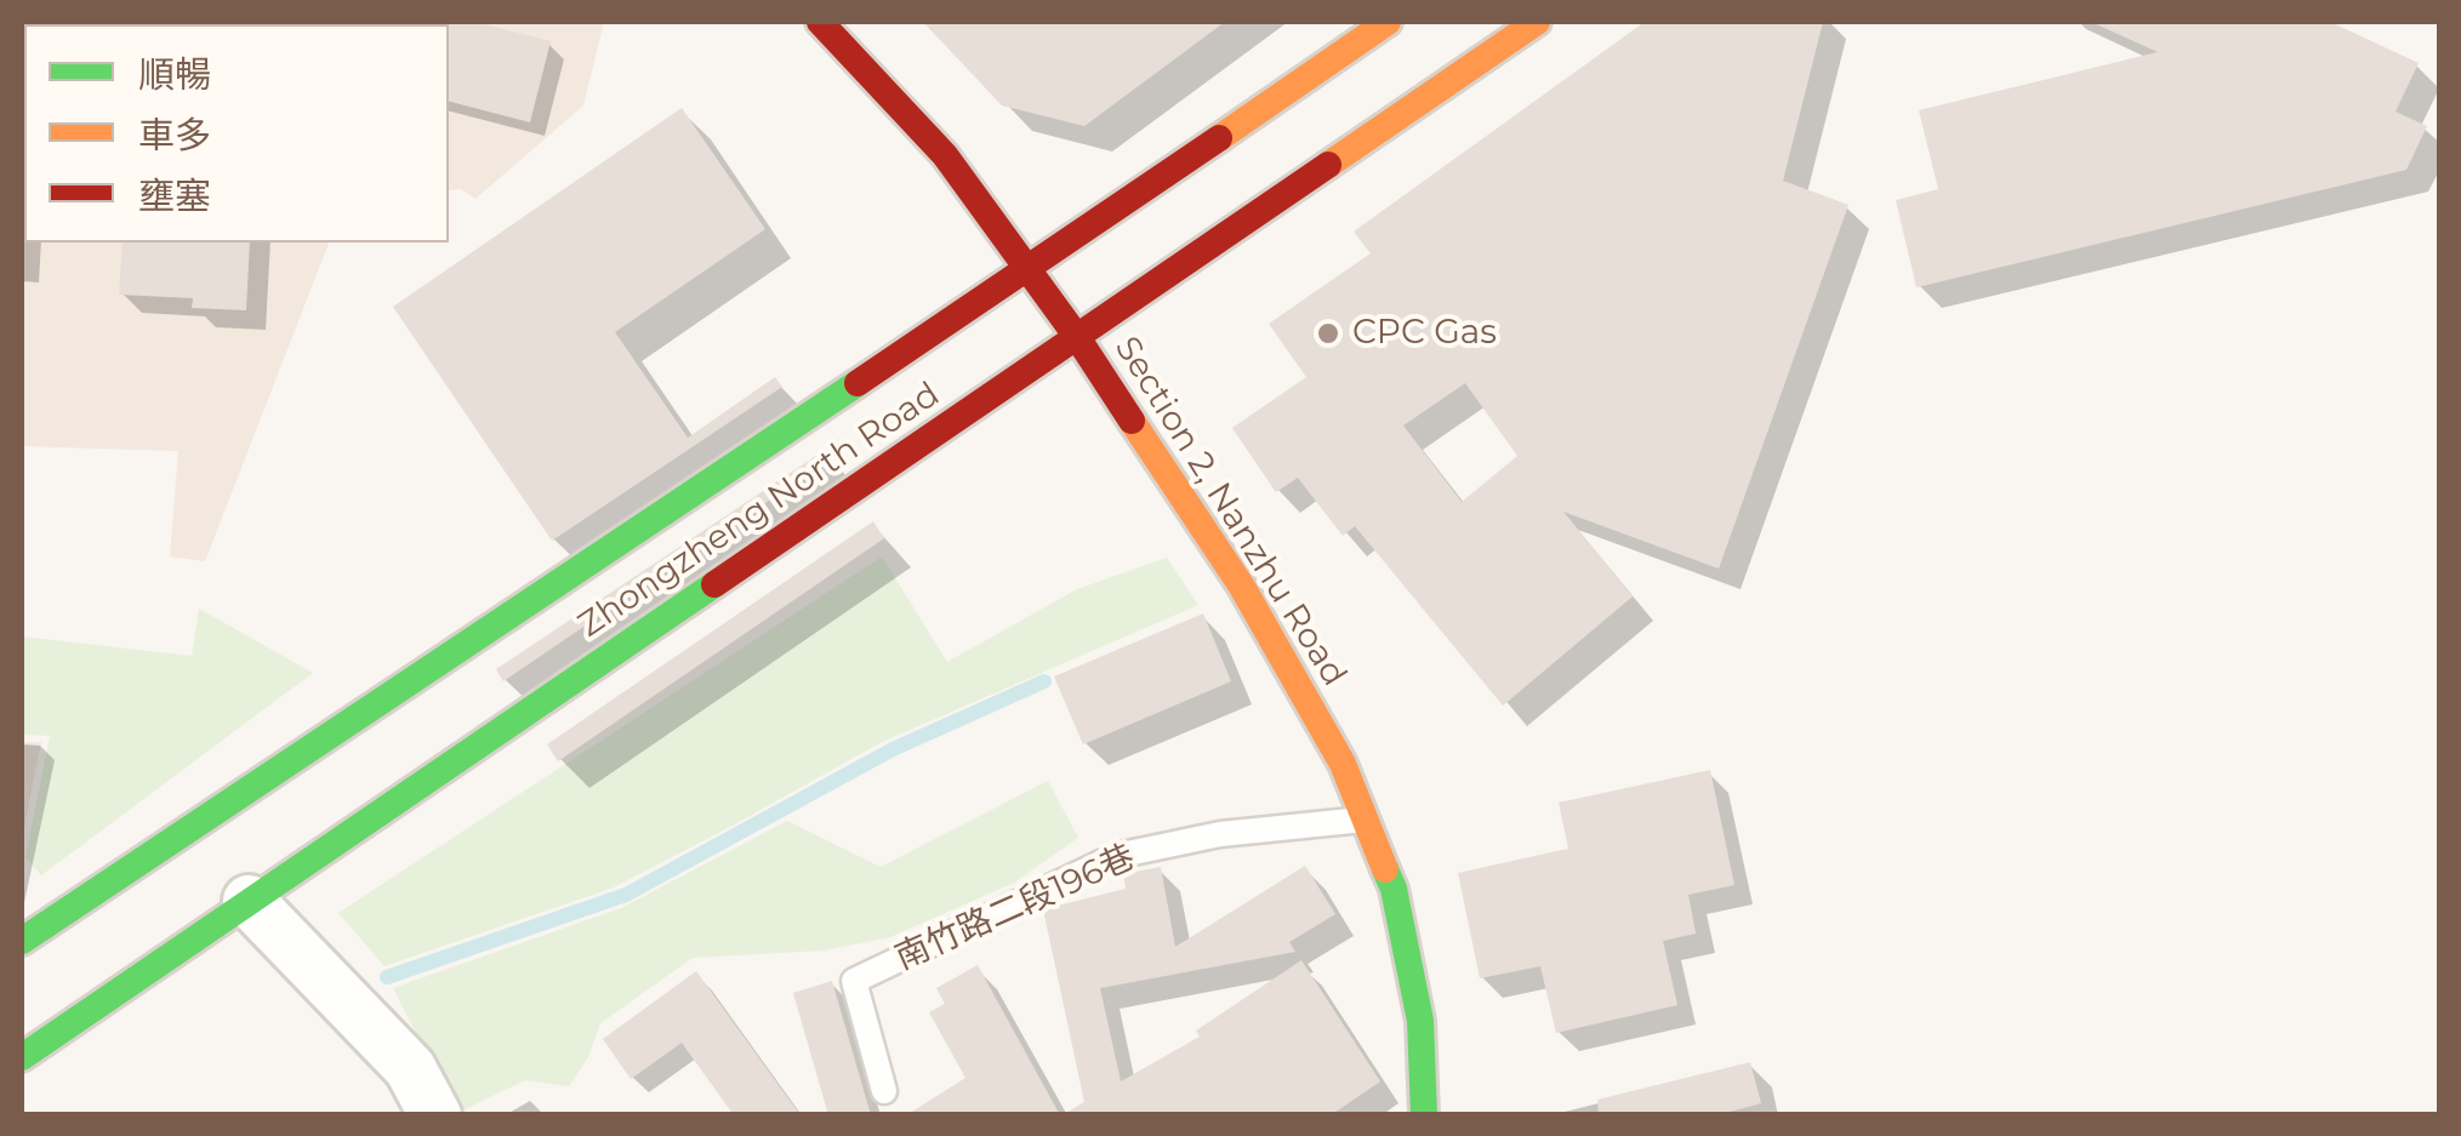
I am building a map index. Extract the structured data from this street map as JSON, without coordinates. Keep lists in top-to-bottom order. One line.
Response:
{"streets":{"street":["Zhongzheng North Road","Section 2, Nanzhu Road"],"lane":["南竹路二段196巷"]},"crossings":[["Zhongzheng North Road","Section 2, Nanzhu Road"],["Section 2, Nanzhu Road","南竹路二段196巷"]],"places":["CPC Gas"],"legend":["順暢","車多","壅塞"]}
